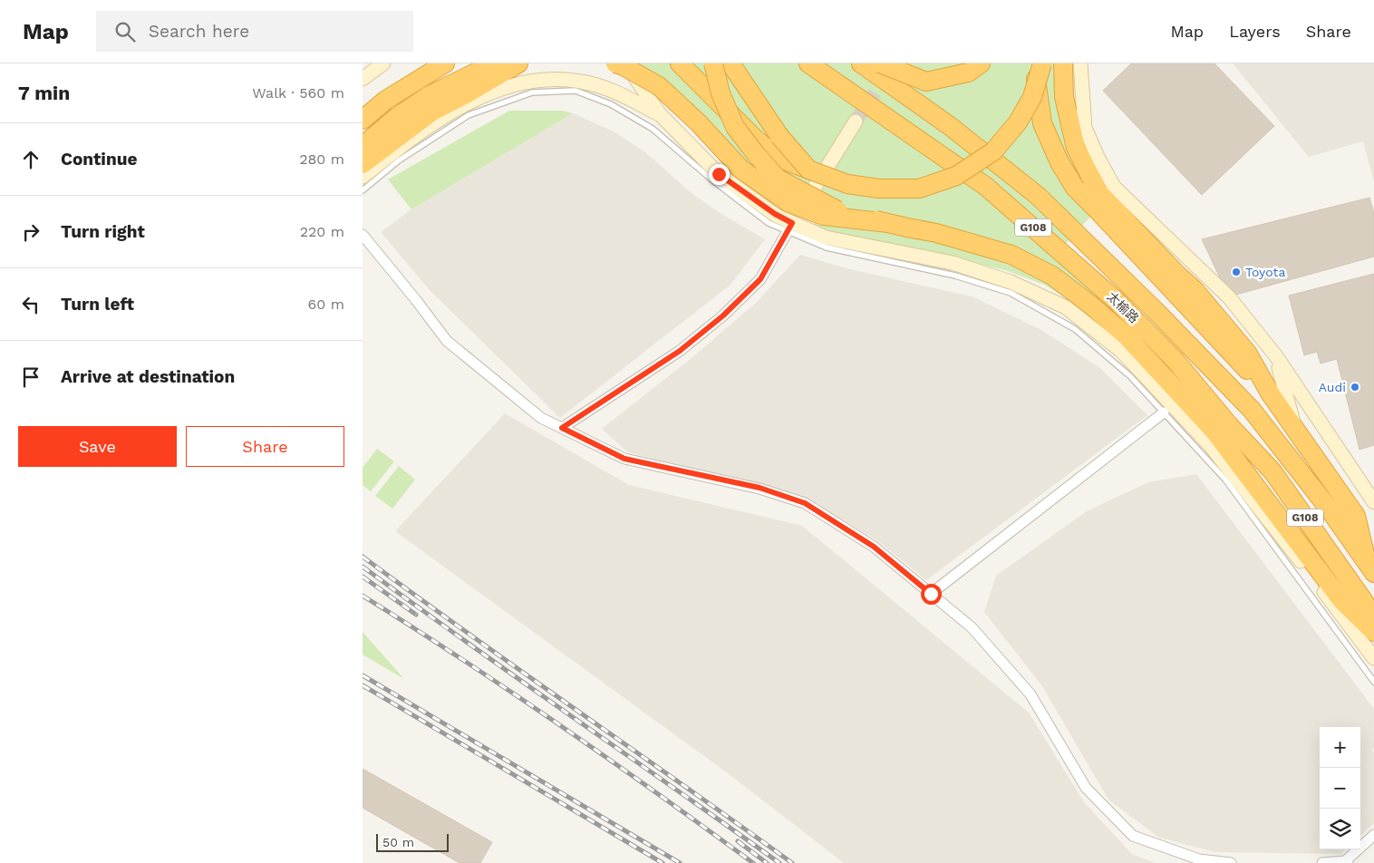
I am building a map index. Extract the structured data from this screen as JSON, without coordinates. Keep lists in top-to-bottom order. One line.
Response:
{"streets":{"highway":["G108","太榆路"]},"places":["Toyota","Audi"],"scale_bar":"50 m","page":{"header":"Map","search":"Search here","nav":["Map","Layers","Share"],"heading":["7 min","Walk · 560 m"],"list":[["Continue","280 m"],["Turn right","220 m"],["Turn left","60 m"],"Arrive at destination"],"buttons":["Save","Share"],"map_buttons":["+","−"],"scale":"50 m"}}
